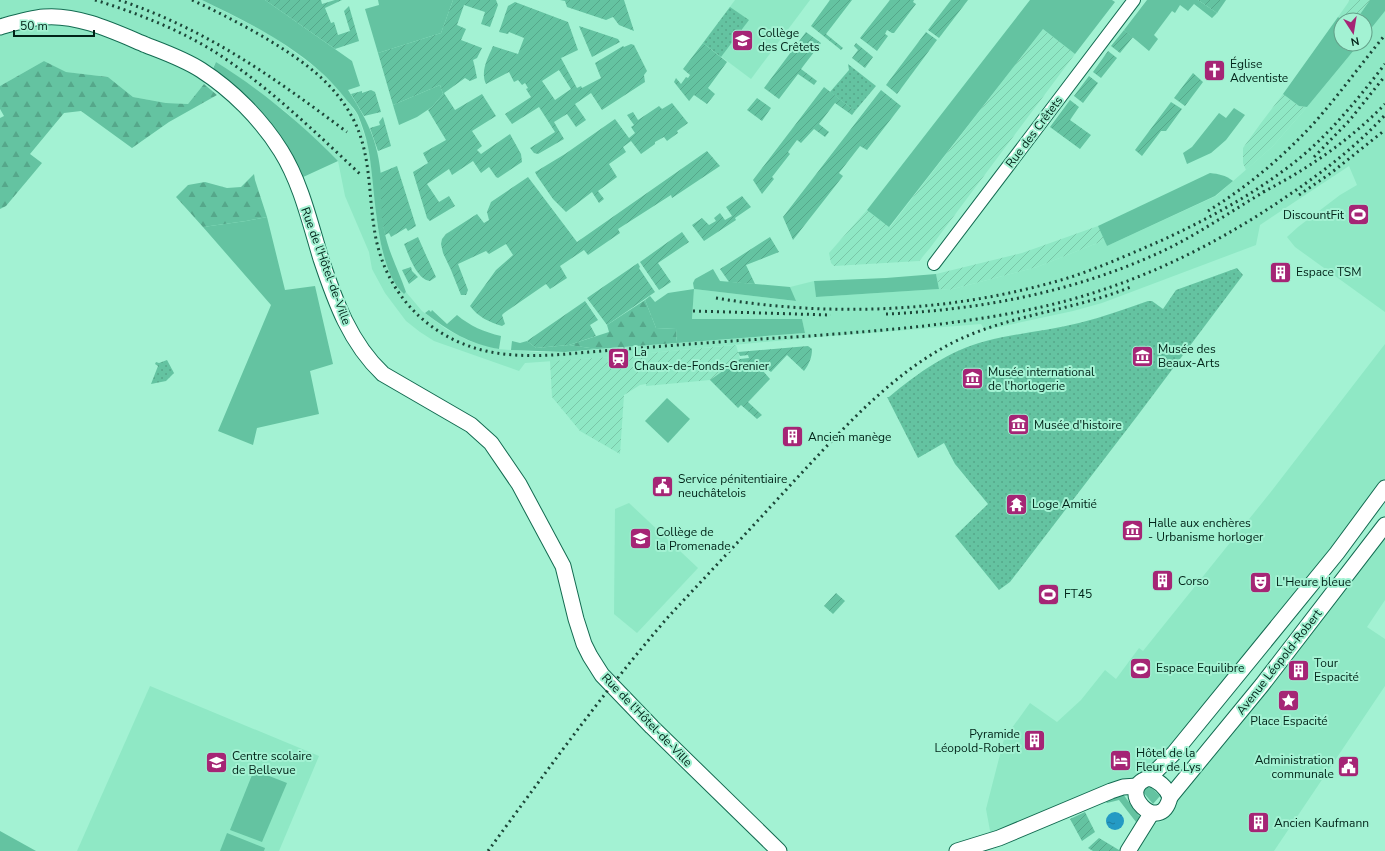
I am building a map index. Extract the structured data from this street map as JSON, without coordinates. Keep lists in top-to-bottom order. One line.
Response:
{"streets":{"main road":["Rue de l'Hôtel-de-Ville","Avenue Léopold-Robert"],"street":["Rue des Crêtets"]},"places":{"school or university":["Collège des Crêtets","Collège de la Promenade","Centre scolaire de Bellevue"],"church":["Église Adventiste"],"sports":["DiscountFit","FT45","Espace Equilibre"],"building":["Espace TSM","Ancien manège","Corso","Tour Espacité","Pyramide Léopold-Robert","Ancien Kaufmann"],"museum":["Musée des Beaux-Arts","Musée international de l'horlogerie","Musée d'histoire","Halle aux enchères - Urbanisme horloger"],"station":["La Chaux-de-Fonds-Grenier"],"public building":["Service pénitentiaire neuchâtelois","Administration communale"],"temple":["Loge Amitié"],"theatre":["L'Heure bleue"],"place":["Place Espacité"],"hotel":["Hôtel de la Fleur de Lys"]},"scale_bar":"50 m","north":"bottom"}
